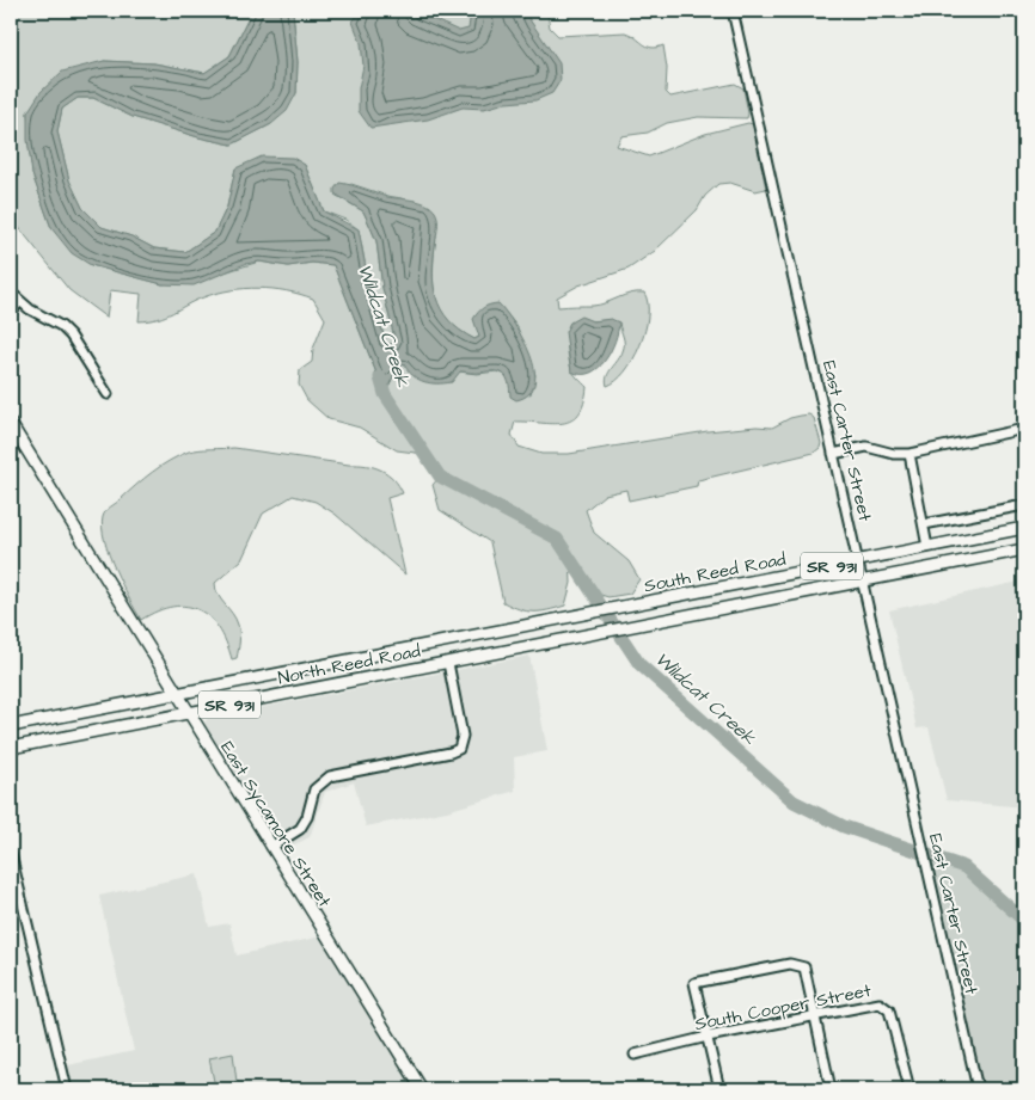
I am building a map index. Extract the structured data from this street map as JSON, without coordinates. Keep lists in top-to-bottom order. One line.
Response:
{"streets":{"main road":["SR 931","South Reed Road","North Reed Road","East Sycamore Street"],"street":["East Carter Street","South Cooper Street"]},"crossings":[["East Carter Street","South Reed Road"],["South Reed Road","North Reed Road"],["North Reed Road","East Sycamore Street"]],"water":["Wildcat Creek"]}
